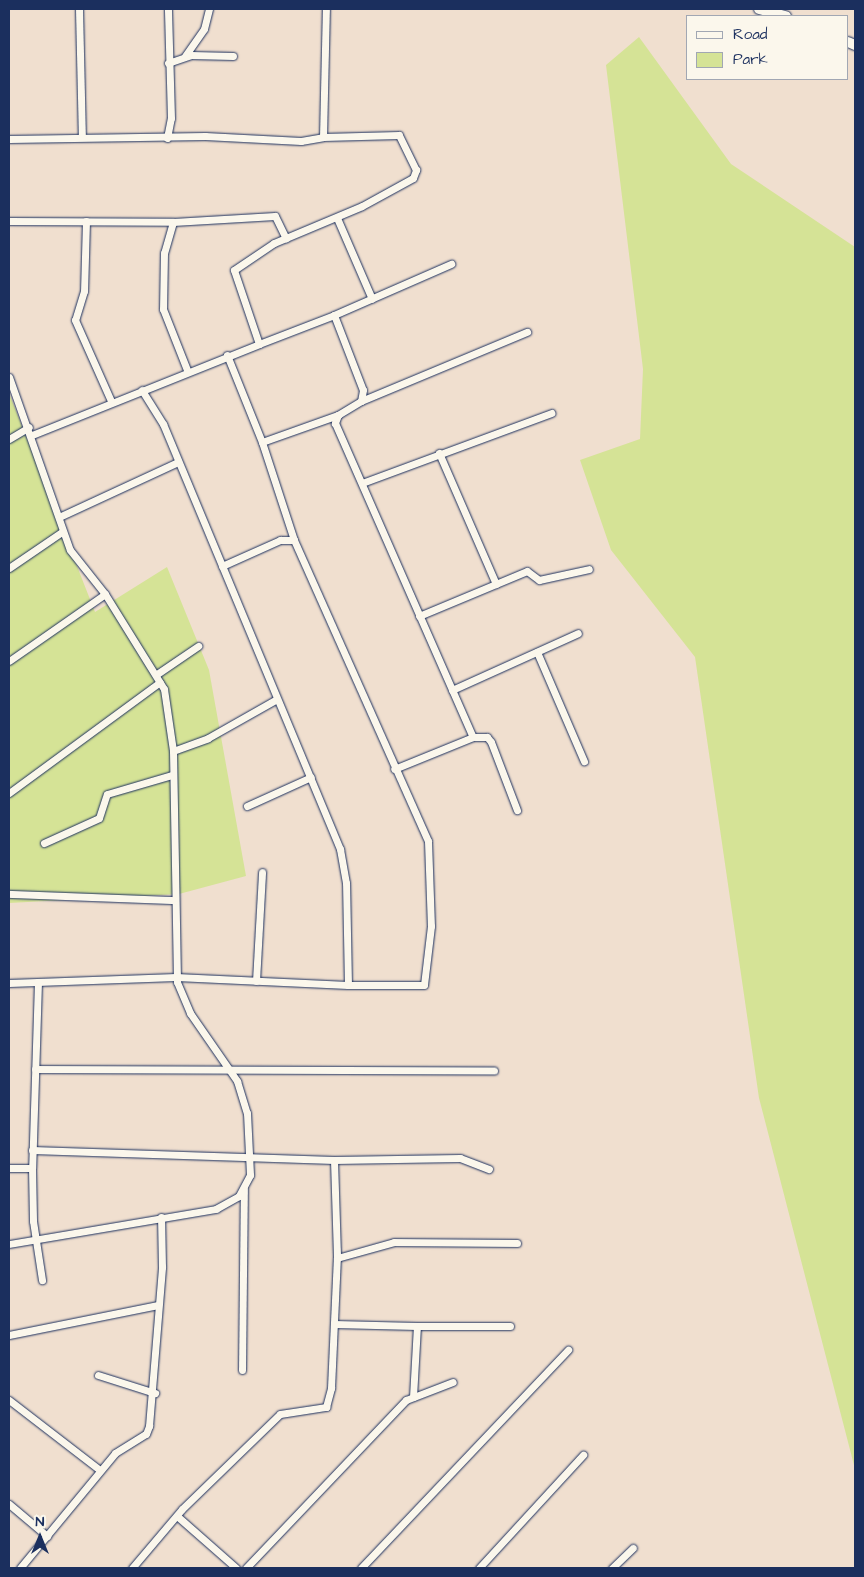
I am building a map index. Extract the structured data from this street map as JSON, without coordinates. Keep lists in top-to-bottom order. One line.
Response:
{"legend":["Road","Park"],"north":"top"}
